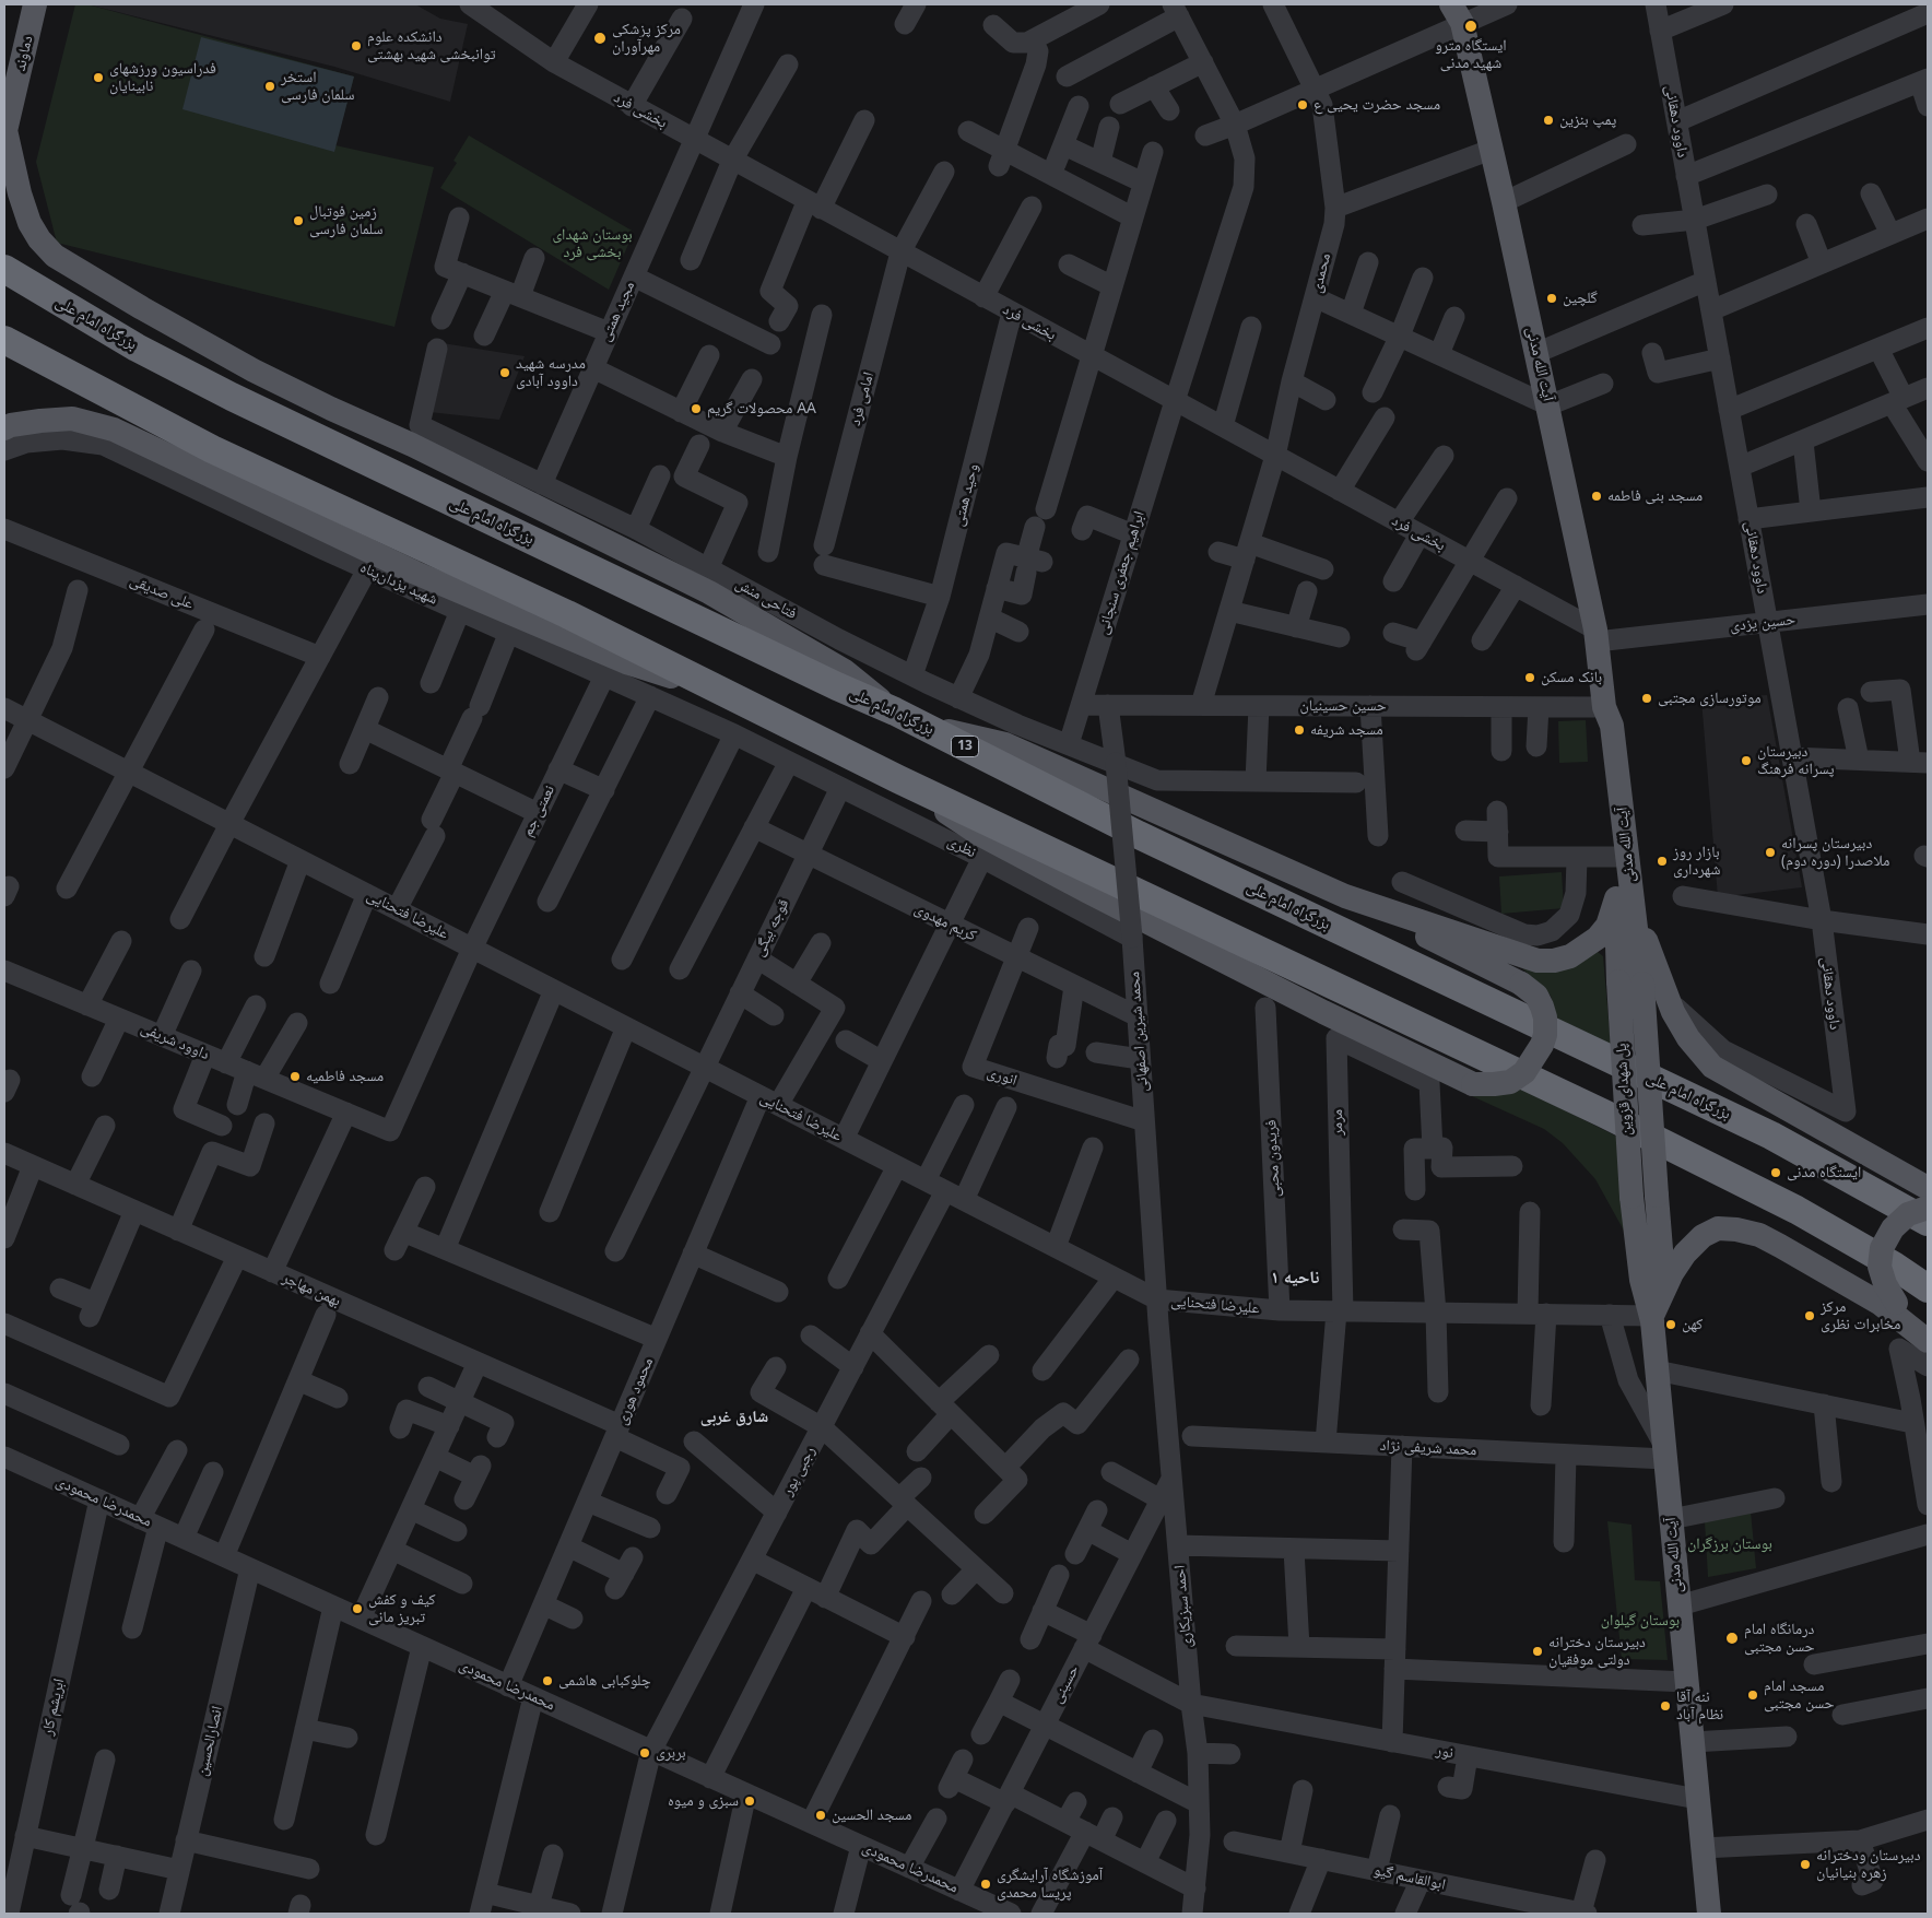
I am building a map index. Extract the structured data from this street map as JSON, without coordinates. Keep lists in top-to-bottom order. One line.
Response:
{"streets":{"highway":["بزرگراه امام علی","13"],"main road":["دماوند","آیت الله مدنی","پل شهدای قزوین"],"street":["بخشی فرد","داوود دهقانی","محمدی","مجید همتی","امامی فرد","وحید همتی","ابراهیم جعفری سنجانی","شهید یزدان‌پناه","علی صدیقی","فتاحی منش","حسین یزدی","حسین حسینیان","نعمتی جم","نظری","علیرضا فتحنایی","کریم مهدوی","قوجه بیگی","محمد شیرین اصفهانی","داوود شریفی","انوری","مرمر","فریدون محبی","بهمن مهاجر","محمود هوری","محمد شریفی نژاد","رجبی پور","محمدرضا محمودی","احمد سبزیکاری","حسینی","ابریشم کار","انصارالحسین","نور","ابوالقاسم گیو"]},"crossings":[["بخشی فرد","محمدی"],["بخشی فرد","مجید همتی"],["بخشی فرد","آیت الله مدنی"],["بخشی فرد","امامی فرد"],["بخشی فرد","وحید همتی"],["بخشی فرد","ابراهیم جعفری سنجانی"],["بخشی فرد","حسین یزدی"],["داوود دهقانی","حسین یزدی"],["محمدی","حسین حسینیان"],["مجید همتی","فتاحی منش"],["آیت الله مدنی","حسین یزدی"],["آیت الله مدنی","حسین حسینیان"],["آیت الله مدنی","علیرضا فتحنایی"],["آیت الله مدنی","پل شهدای قزوین"],["آیت الله مدنی","محمد شریفی نژاد"],["آیت الله مدنی","نور"],["امامی فرد","وحید همتی"],["وحید همتی","فتاحی منش"],["ابراهیم جعفری سنجانی","فتاحی منش"],["ابراهیم جعفری سنجانی","حسین حسینیان"],["شهید یزدان‌پناه","نعمتی جم"],["شهید یزدان‌پناه","نظری"],["فتاحی منش","محمد شیرین اصفهانی"],["حسین حسینیان","محمد شیرین اصفهانی"],["نعمتی جم","علیرضا فتحنایی"],["نعمتی جم","داوود شریفی"],["نظری","قوجه بیگی"],["نظری","محمد شیرین اصفهانی"],["علیرضا فتحنایی","قوجه بیگی"],["علیرضا فتحنایی","محمد شیرین اصفهانی"],["علیرضا فتحنایی","پل شهدای قزوین"],["علیرضا فتحنایی","مرمر"],["علیرضا فتحنایی","فریدون محبی"],["علیرضا فتحنایی","محمود هوری"],["علیرضا فتحنایی","رجبی پور"],["علیرضا فتحنایی","احمد سبزیکاری"],["کریم مهدوی","قوجه بیگی"],["کریم مهدوی","محمد شیرین اصفهانی"],["کریم مهدوی","انوری"],["محمد شیرین اصفهانی","انوری"],["محمد شیرین اصفهانی","احمد سبزیکاری"],["بهمن مهاجر","محمود هوری"],["محمود هوری","محمدرضا محمودی"],["رجبی پور","محمدرضا محمودی"],["محمدرضا محمودی","حسینی"],["محمدرضا محمودی","ابریشم کار"],["محمدرضا محمودی","انصارالحسین"],["احمد سبزیکاری","حسینی"],["احمد سبزیکاری","نور"],["حسینی","نور"]],"districts":["ناحیه ۱","شارق غربی"],"parks":["بوستان شهدای بخشی فرد","بوستان برزگران","بوستان گیلوان"],"places":["ایستگاه مترو شهید مدنی","مرکز پزشکی مهرآوران","دانشکده علوم توانبخشی شهید بهشتی","فدراسیون ورزشهای نابینایان","استخر سلمان فارسی","مسجد حضرت یحیی ع","پمپ بنزین","زمین فوتبال سلمان فارسی","گلچین","مدرسه شهید داوود آبادی","محصولات گریم AA","مسجد بنی فاطمه","بانک مسکن","موتورسازی مجتبی","مسجد شریفه","دبیرستان پسرانه فرهنگ","دبيرستان پسرانه ملاصدرا (دوره دوم)","بازار روز شهرداری","مسجد فاطمیه","ایستگاه مدنی","مرکز مخابرات نظری","کهن","کیف و کفش تبریز مانی","درمانگاه امام حسن مجتبی","دبیرستان دخترانه دولتی موفقیان","چلوکبابی هاشمی","مسجد امام حسن مجتبی","ننه آقا نظام آباد","بربری","سبزی و میوه","مسجد الحسین","دبیرستان ودخترانه زهره بنیانیان","آموزشگاه آرایشگری پریسا محمدی"]}
